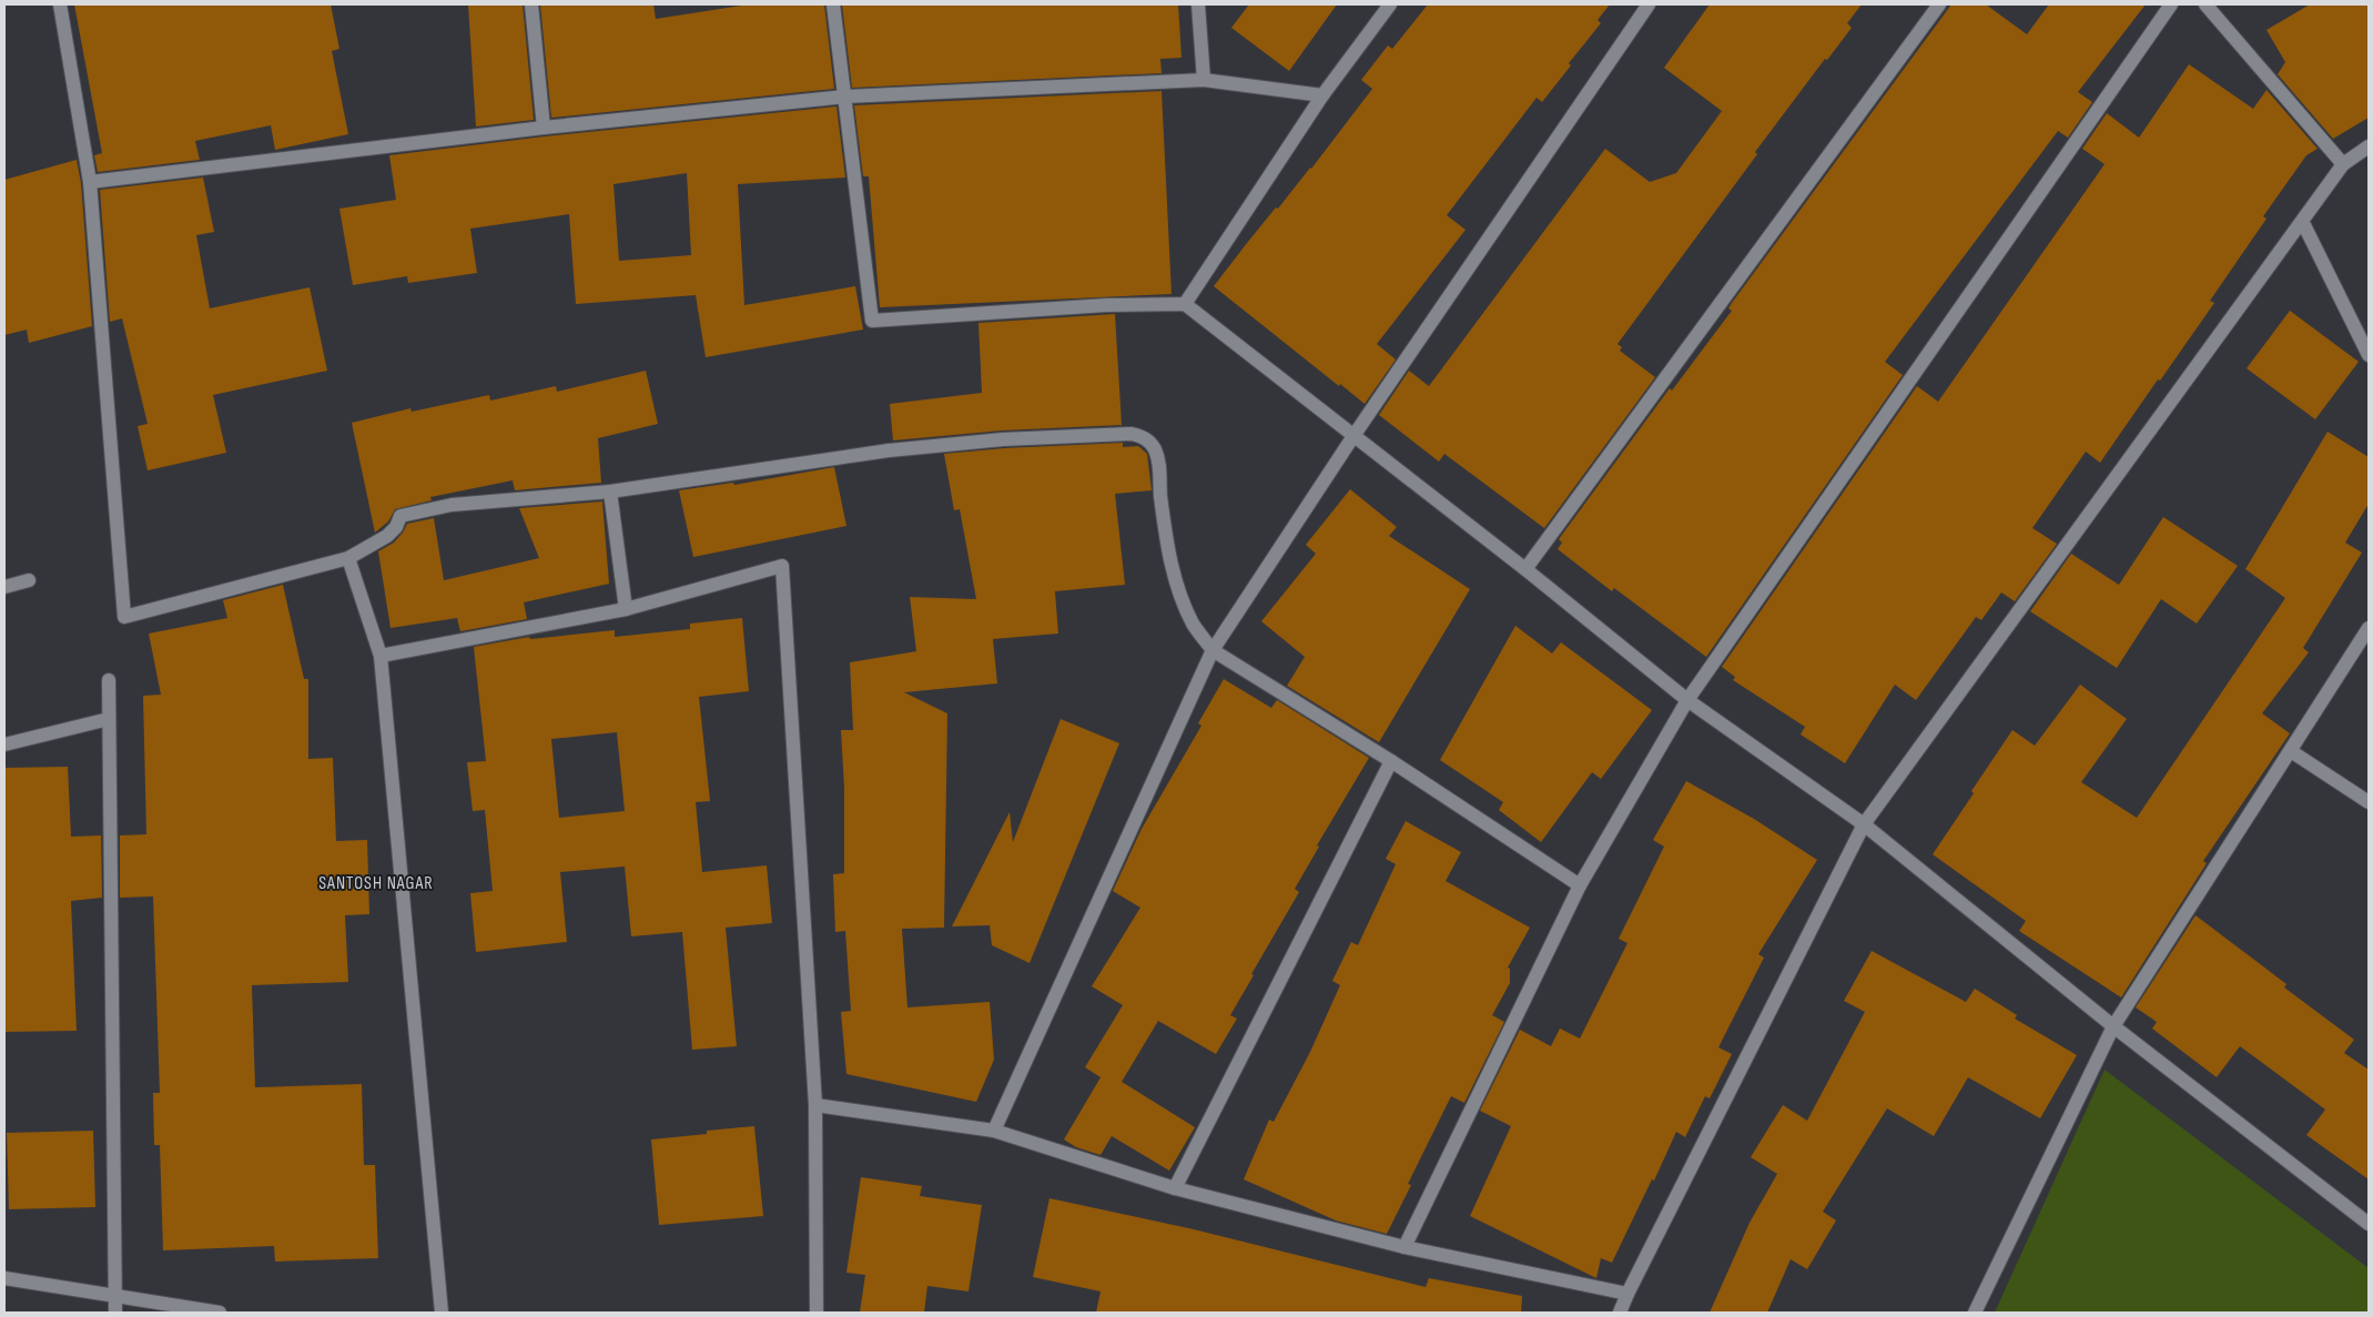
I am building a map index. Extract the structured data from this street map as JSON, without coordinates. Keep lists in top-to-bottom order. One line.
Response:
{"districts":["SANTOSH NAGAR"]}
